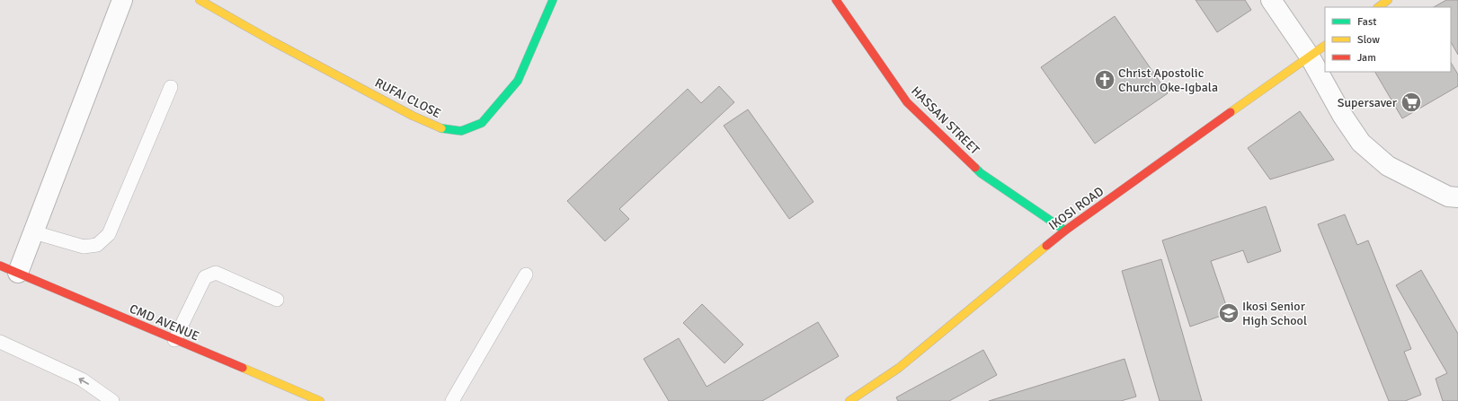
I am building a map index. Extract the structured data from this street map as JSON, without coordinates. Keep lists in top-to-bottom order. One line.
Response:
{"streets":{"street":["RUFAI CLOSE","HASSAN STREET","IKOSI ROAD","CMD AVENUE"]},"crossings":[["HASSAN STREET","IKOSI ROAD"]],"places":{"church":["Christ Apostolic Church Oke-Igbala"],"supermarket":["Supersaver"],"school or university":["Ikosi Senior High School"]},"legend":["Fast","Slow","Jam"]}
